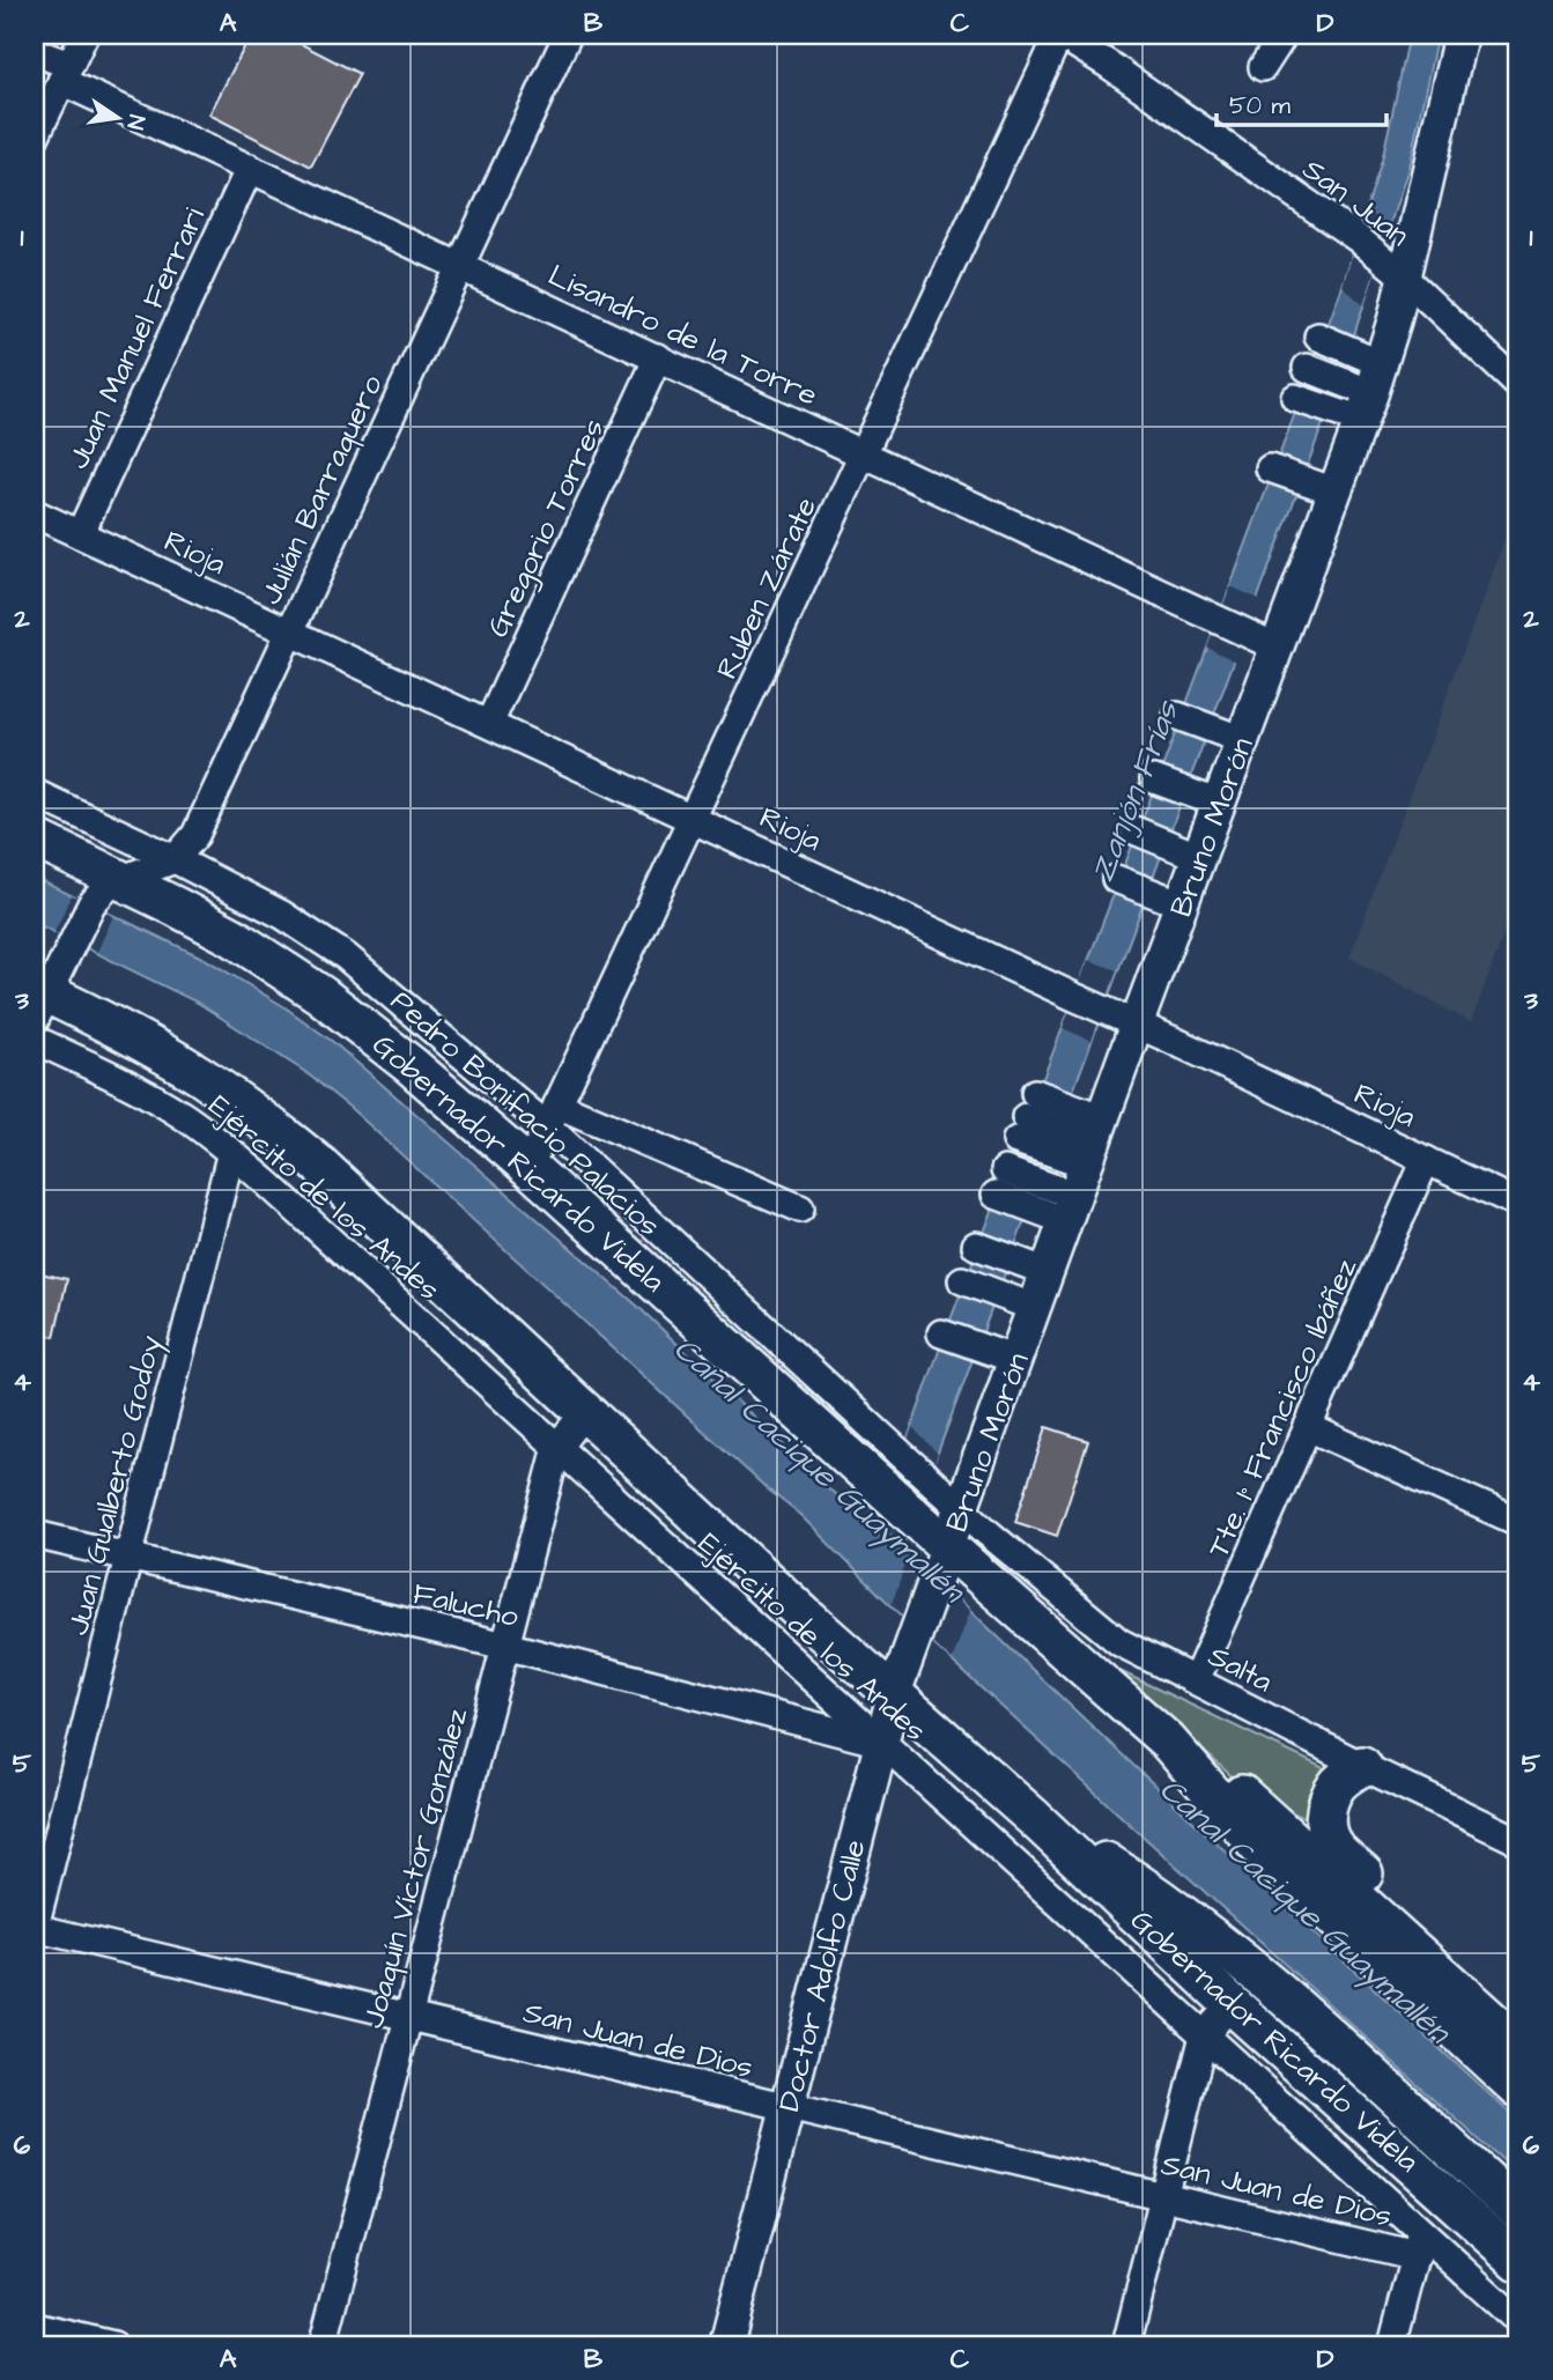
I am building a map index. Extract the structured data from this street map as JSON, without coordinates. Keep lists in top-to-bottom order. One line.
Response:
{"streets":{"highway":["Gobernador Ricardo Videla"],"main road":["Bruno Morón","Doctor Adolfo Calle"],"street":["San Juan","Lisandro de la Torre","Juan Manuel Ferrari","Julián Barraquero","Gregorio Torres","Rioja","Ruben Zárate","Pedro Bonifacio Palacios","Ejército de los Andes","Tte. 1° Francisco Ibáñez","Juan Gualberto Godoy","Falucho","Salta","Joaquín Víctor González","San Juan de Dios"]},"crossings":[["San Juan","Ruben Zárate"],["San Juan","Bruno Morón"],["Lisandro de la Torre","Juan Manuel Ferrari"],["Lisandro de la Torre","Julián Barraquero"],["Lisandro de la Torre","Gregorio Torres"],["Lisandro de la Torre","Ruben Zárate"],["Lisandro de la Torre","Bruno Morón"],["Juan Manuel Ferrari","Rioja"],["Julián Barraquero","Rioja"],["Julián Barraquero","Pedro Bonifacio Palacios"],["Gregorio Torres","Rioja"],["Rioja","Ruben Zárate"],["Rioja","Bruno Morón"],["Rioja","Tte. 1° Francisco Ibáñez"],["Ruben Zárate","Pedro Bonifacio Palacios"],["Ruben Zárate","Gobernador Ricardo Videla"],["Bruno Morón","Pedro Bonifacio Palacios"],["Bruno Morón","Gobernador Ricardo Videla"],["Bruno Morón","Salta"],["Bruno Morón","Doctor Adolfo Calle"],["Pedro Bonifacio Palacios","Salta"],["Gobernador Ricardo Videla","Joaquín Víctor González"],["Gobernador Ricardo Videla","Doctor Adolfo Calle"],["Ejército de los Andes","Juan Gualberto Godoy"],["Ejército de los Andes","Falucho"],["Ejército de los Andes","Joaquín Víctor González"],["Ejército de los Andes","Doctor Adolfo Calle"],["Ejército de los Andes","San Juan de Dios"],["Tte. 1° Francisco Ibáñez","Salta"],["Juan Gualberto Godoy","Falucho"],["Juan Gualberto Godoy","San Juan de Dios"],["Falucho","Joaquín Víctor González"],["Falucho","Doctor Adolfo Calle"],["Joaquín Víctor González","San Juan de Dios"],["Doctor Adolfo Calle","San Juan de Dios"]],"water":["Zanjón Frías","Canal Cacique Guaymallén"],"scale_bar":"50 m","north":"right","grid":{"columns":["A","B","C","D"],"rows":["1","2","3","4","5","6"]}}
